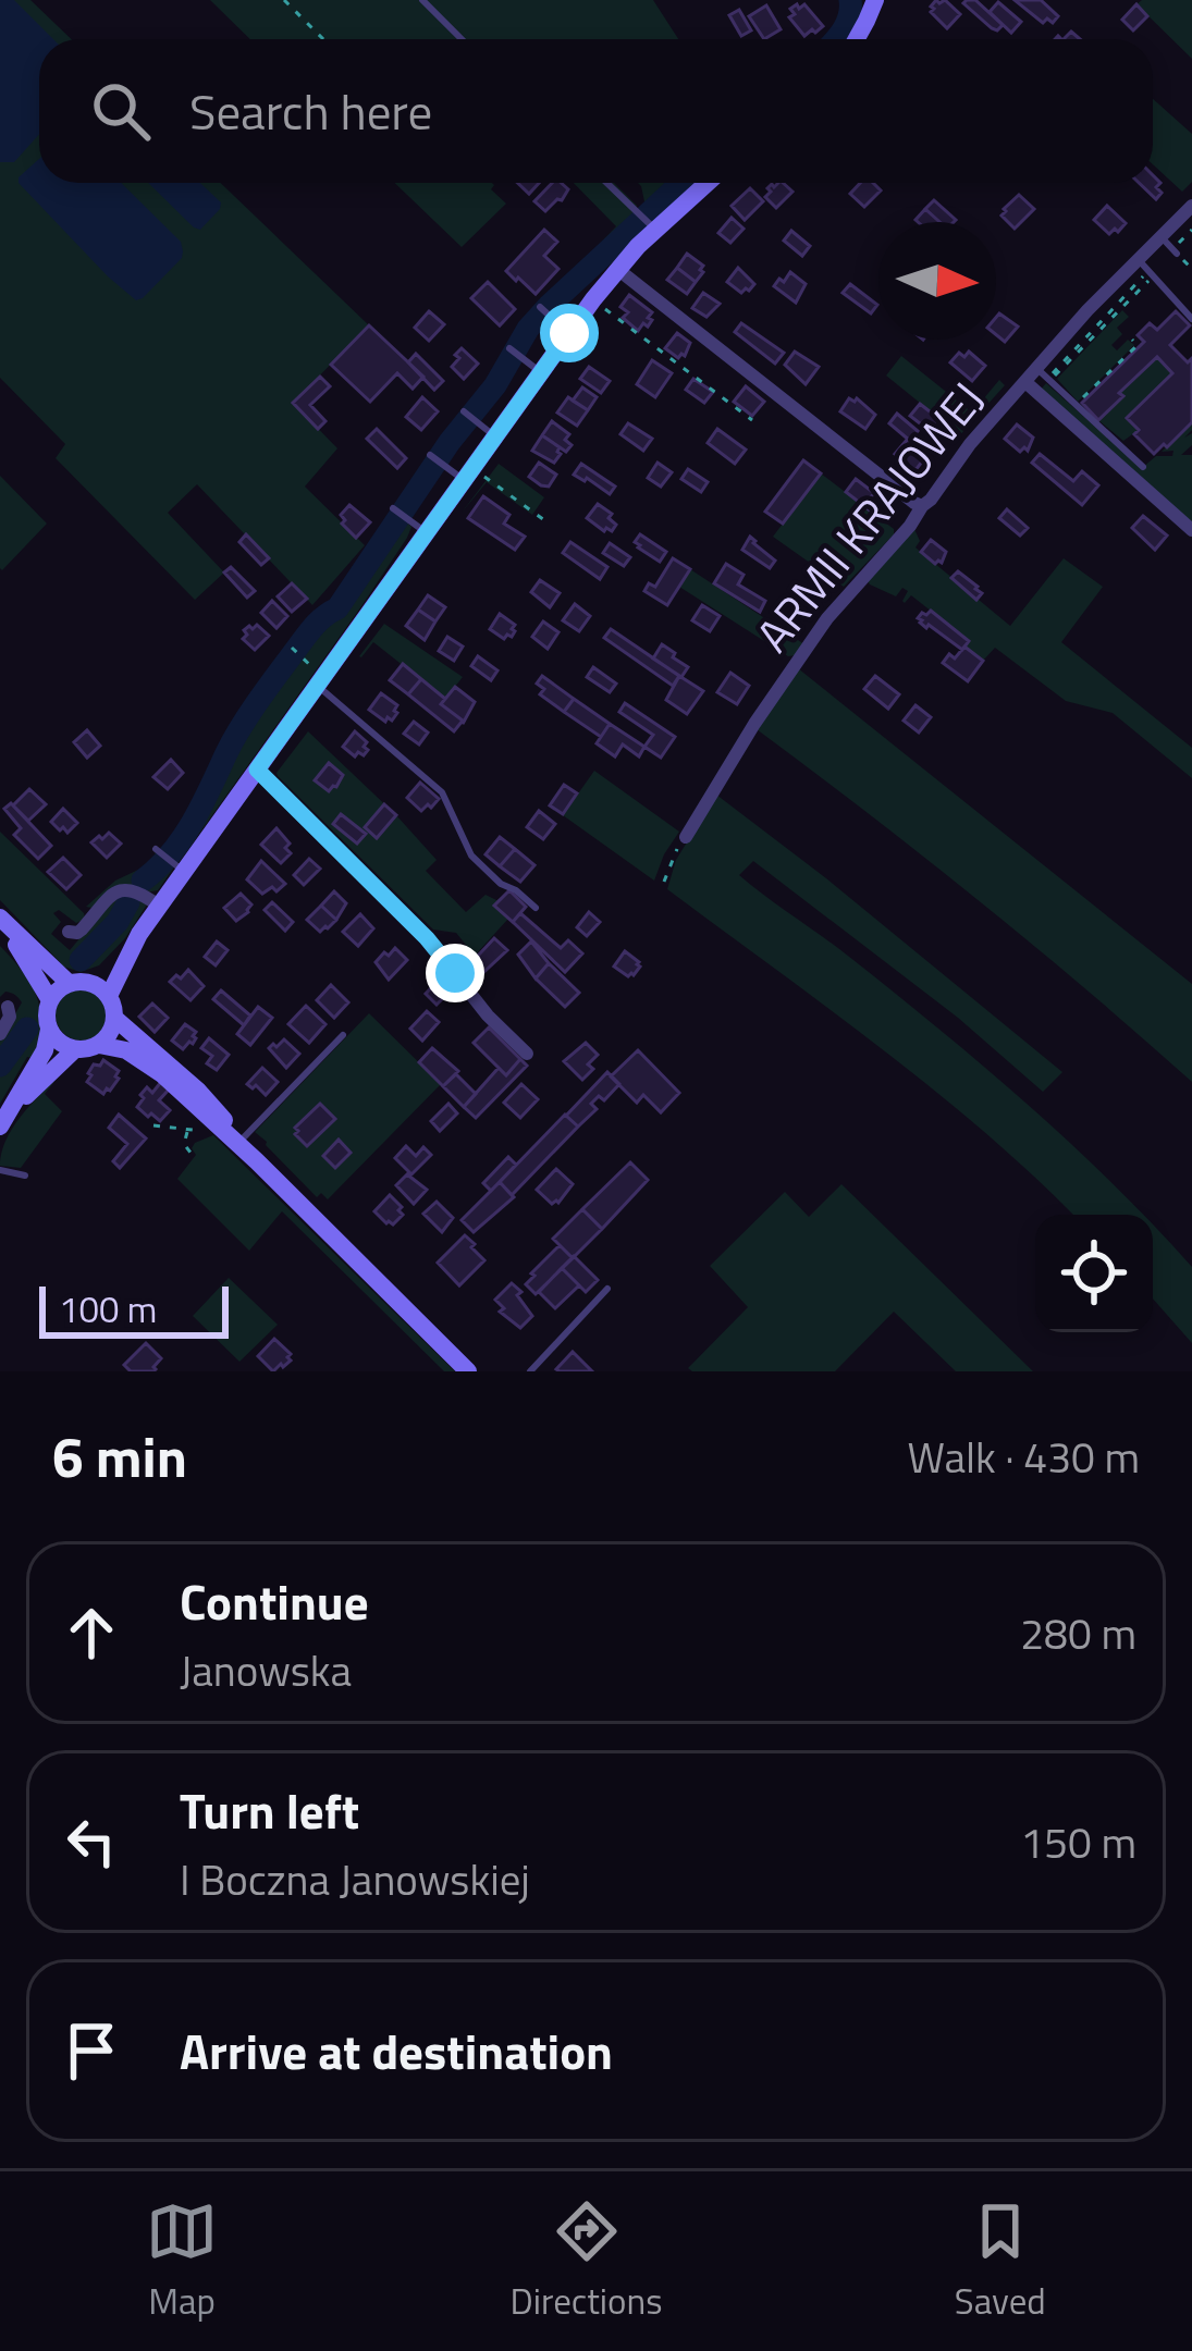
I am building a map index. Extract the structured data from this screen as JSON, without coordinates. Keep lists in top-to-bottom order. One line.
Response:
{"streets":{"street":["ARMII KRAJOWEJ"]},"scale_bar":"100 m","north":"right","page":{"search":"Search here","scale":"100 m","heading":["6 min","Walk · 430 m"],"list":[["Continue","Janowska","280 m"],["Turn left","I Boczna Janowskiej","150 m"],"Arrive at destination"],"nav":["Map","Directions","Saved"]}}
